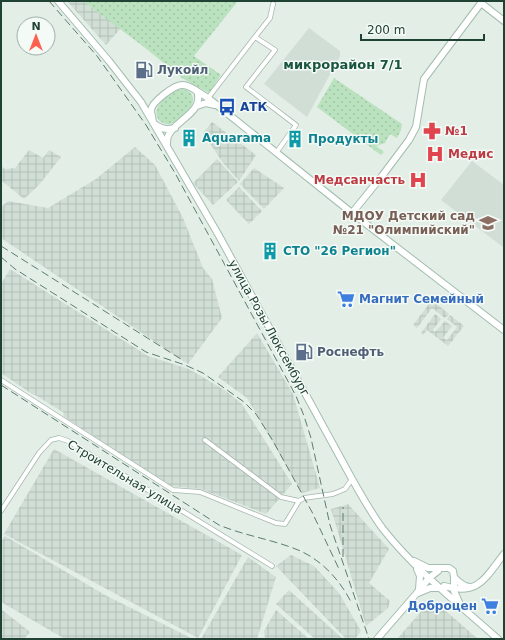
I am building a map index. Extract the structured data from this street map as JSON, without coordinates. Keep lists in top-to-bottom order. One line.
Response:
{"streets":{"main road":["улица Розы Люксембург"],"street":["Строительная улица"]},"districts":["микрорайон 7/1"],"places":{"fuel station":["Лукойл","Роснефть"],"bus stop":["АТК"],"pharmacy":["№1"],"building":["Aquarama","Продукты","СТО \"26 Регион\""],"hospital":["Медис","Медсанчасть"],"school or university":["МДОУ Детский сад №21 \"Олимпийский\""],"supermarket":["Магнит Семейный","Доброцен"]},"scale_bar":"200 m","north":"top"}
